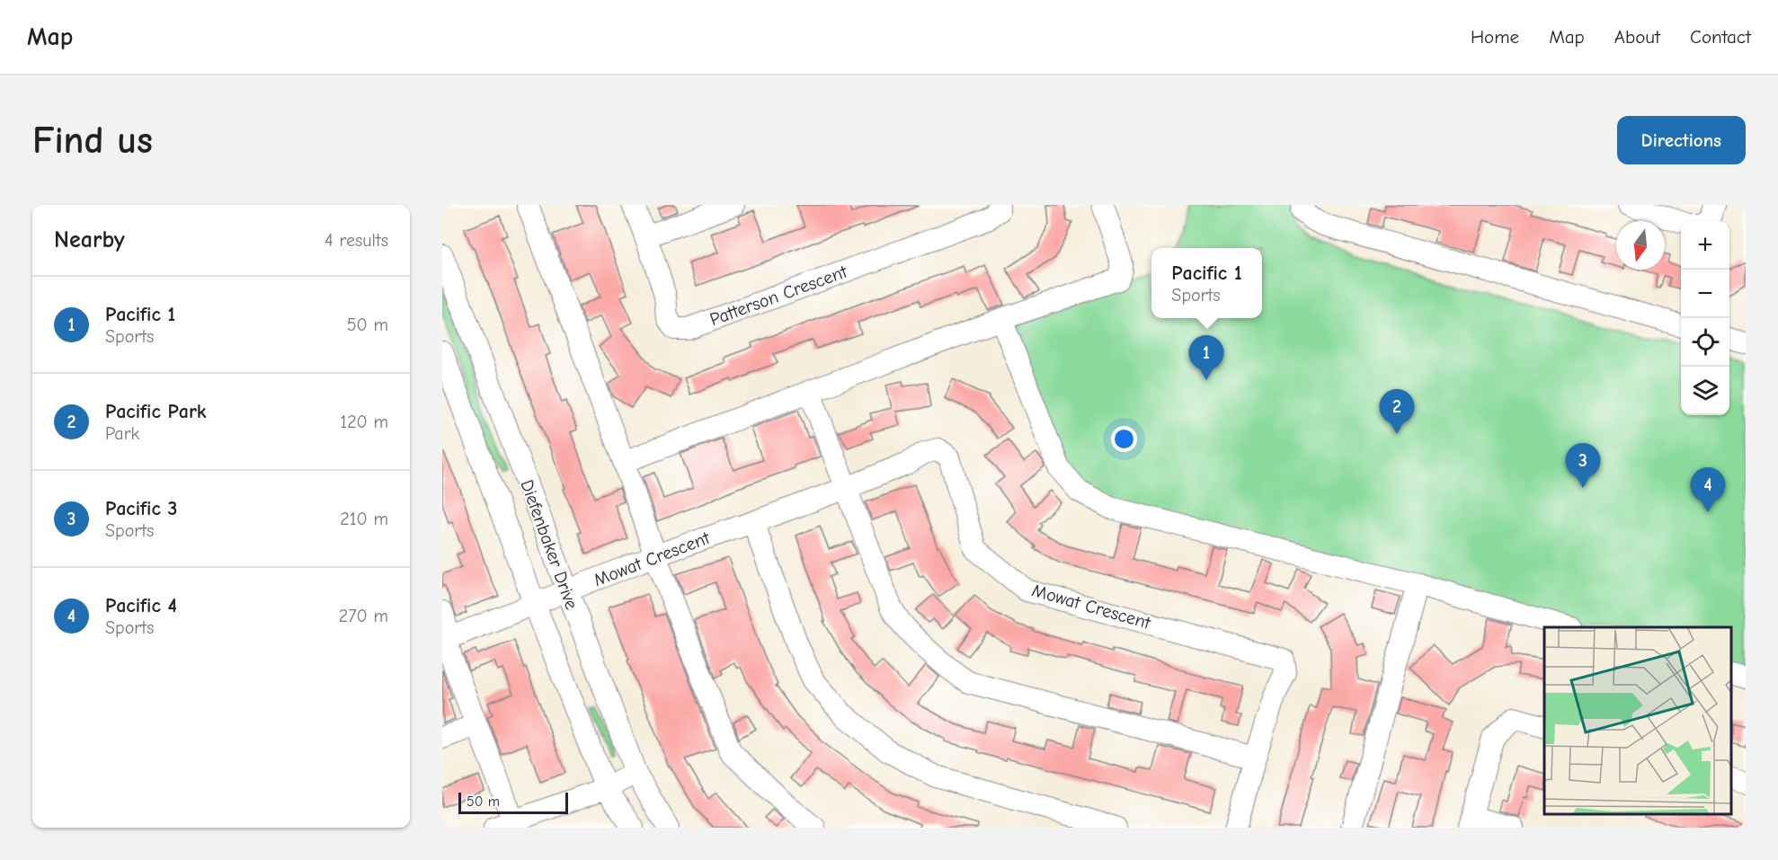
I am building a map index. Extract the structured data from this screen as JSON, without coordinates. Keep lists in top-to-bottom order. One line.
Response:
{"streets":{"street":["Patterson Crescent","Diefenbaker Drive","Mowat Crescent"]},"crossings":[["Diefenbaker Drive","Mowat Crescent"]],"scale_bar":"50 m","north":"bottom","page":{"header":"Map","nav":["Home","Map","About","Contact"],"buttons":"Directions","title":"Find us","heading":["Nearby","4 results"],"map_buttons":["+","−"],"popup":["Pacific 1","Sports"],"list":[{"mark":"1","name":"Pacific 1","note":"Sports","value":"50 m"},{"mark":"2","name":"Pacific Park","note":"Park","value":"120 m"},{"mark":"3","name":"Pacific 3","note":"Sports","value":"210 m"},{"mark":"4","name":"Pacific 4","note":"Sports","value":"270 m"}],"pins":["1","2","3","4"],"scale":"50 m"}}
